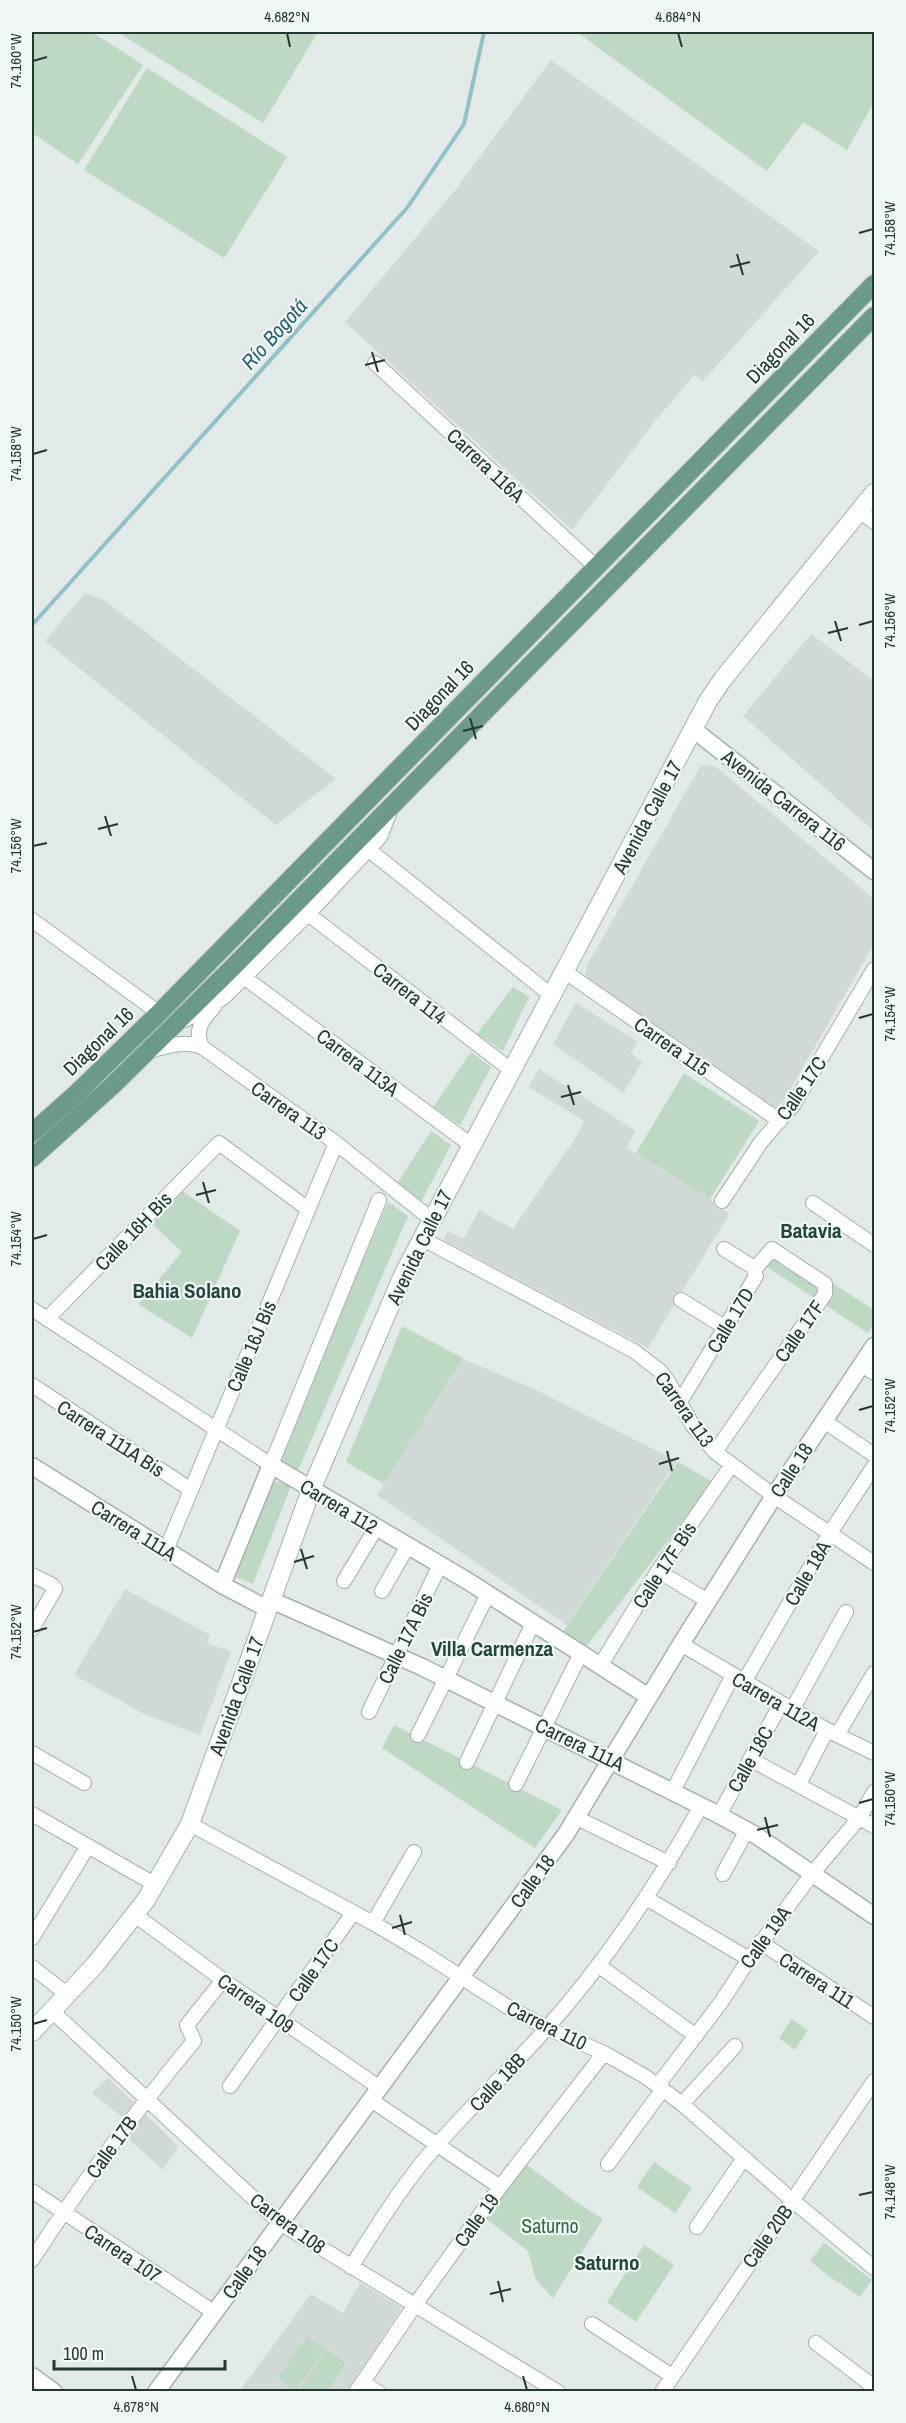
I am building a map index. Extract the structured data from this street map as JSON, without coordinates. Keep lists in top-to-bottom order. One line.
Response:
{"streets":{"main road":["Diagonal 16","Avenida Calle 17"],"street":["Carrera 116A","Avenida Carrera 116","Carrera 114","Carrera 115","Carrera 113A","Calle 17C","Carrera 113","Calle 16H Bis","Calle 17D","Calle 17F","Calle 16J Bis","Carrera 111A Bis","Calle 18","Carrera 112","Carrera 111A","Calle 17F Bis","Calle 18A","Calle 17A Bis","Carrera 112A","Calle 18C","Calle 19A","Carrera 111","Carrera 109","Carrera 110","Calle 18B","Calle 17B","Calle 19","Carrera 108","Calle 20B","Carrera 107"]},"crossings":[["Diagonal 16","Carrera 116A"],["Avenida Carrera 116","Avenida Calle 17"],["Avenida Calle 17","Carrera 114"],["Avenida Calle 17","Carrera 115"],["Avenida Calle 17","Carrera 113A"],["Avenida Calle 17","Carrera 113"],["Avenida Calle 17","Carrera 112"],["Avenida Calle 17","Carrera 111A"],["Avenida Calle 17","Carrera 109"],["Avenida Calle 17","Carrera 110"],["Avenida Calle 17","Carrera 108"],["Carrera 115","Calle 17C"],["Calle 17C","Carrera 109"],["Calle 17C","Carrera 110"],["Carrera 113","Calle 17D"],["Carrera 113","Calle 17F"],["Carrera 113","Calle 16J Bis"],["Carrera 113","Calle 18"],["Carrera 113","Calle 17F Bis"],["Carrera 113","Calle 18A"],["Calle 16H Bis","Calle 16J Bis"],["Calle 16H Bis","Carrera 112"],["Calle 17D","Calle 17F"],["Calle 16J Bis","Carrera 111A Bis"],["Calle 16J Bis","Carrera 112"],["Calle 16J Bis","Carrera 111A"],["Calle 18","Carrera 112"],["Calle 18","Carrera 111A"],["Calle 18","Carrera 112A"],["Calle 18","Carrera 109"],["Calle 18","Carrera 110"],["Calle 18","Carrera 108"],["Calle 18","Carrera 107"],["Carrera 112","Calle 17F Bis"],["Carrera 112","Calle 17A Bis"],["Carrera 111A","Calle 18A"],["Carrera 111A","Calle 17A Bis"],["Carrera 111A","Calle 18C"],["Carrera 111A","Calle 19A"],["Carrera 111A","Calle 18B"],["Calle 18A","Carrera 112A"],["Carrera 112A","Calle 18C"],["Calle 19A","Carrera 111"],["Calle 19A","Carrera 110"],["Carrera 111","Calle 18B"],["Carrera 109","Calle 18B"],["Carrera 109","Calle 17B"],["Carrera 109","Calle 19"],["Carrera 110","Calle 18B"],["Carrera 110","Calle 19"],["Carrera 110","Calle 20B"],["Calle 18B","Carrera 108"],["Calle 17B","Carrera 108"],["Calle 17B","Carrera 107"],["Calle 19","Carrera 108"]],"districts":["Batavia","Bahia Solano","Villa Carmenza","Saturno"],"water":["Río Bogotá"],"parks":["Saturno"],"scale_bar":"100 m","coordinates":["4.682°N","4.684°N","74.160°W","74.158°W","74.156°W","74.154°W","74.152°W","74.150°W","74.148°W","4.678°N","4.680°N"]}
